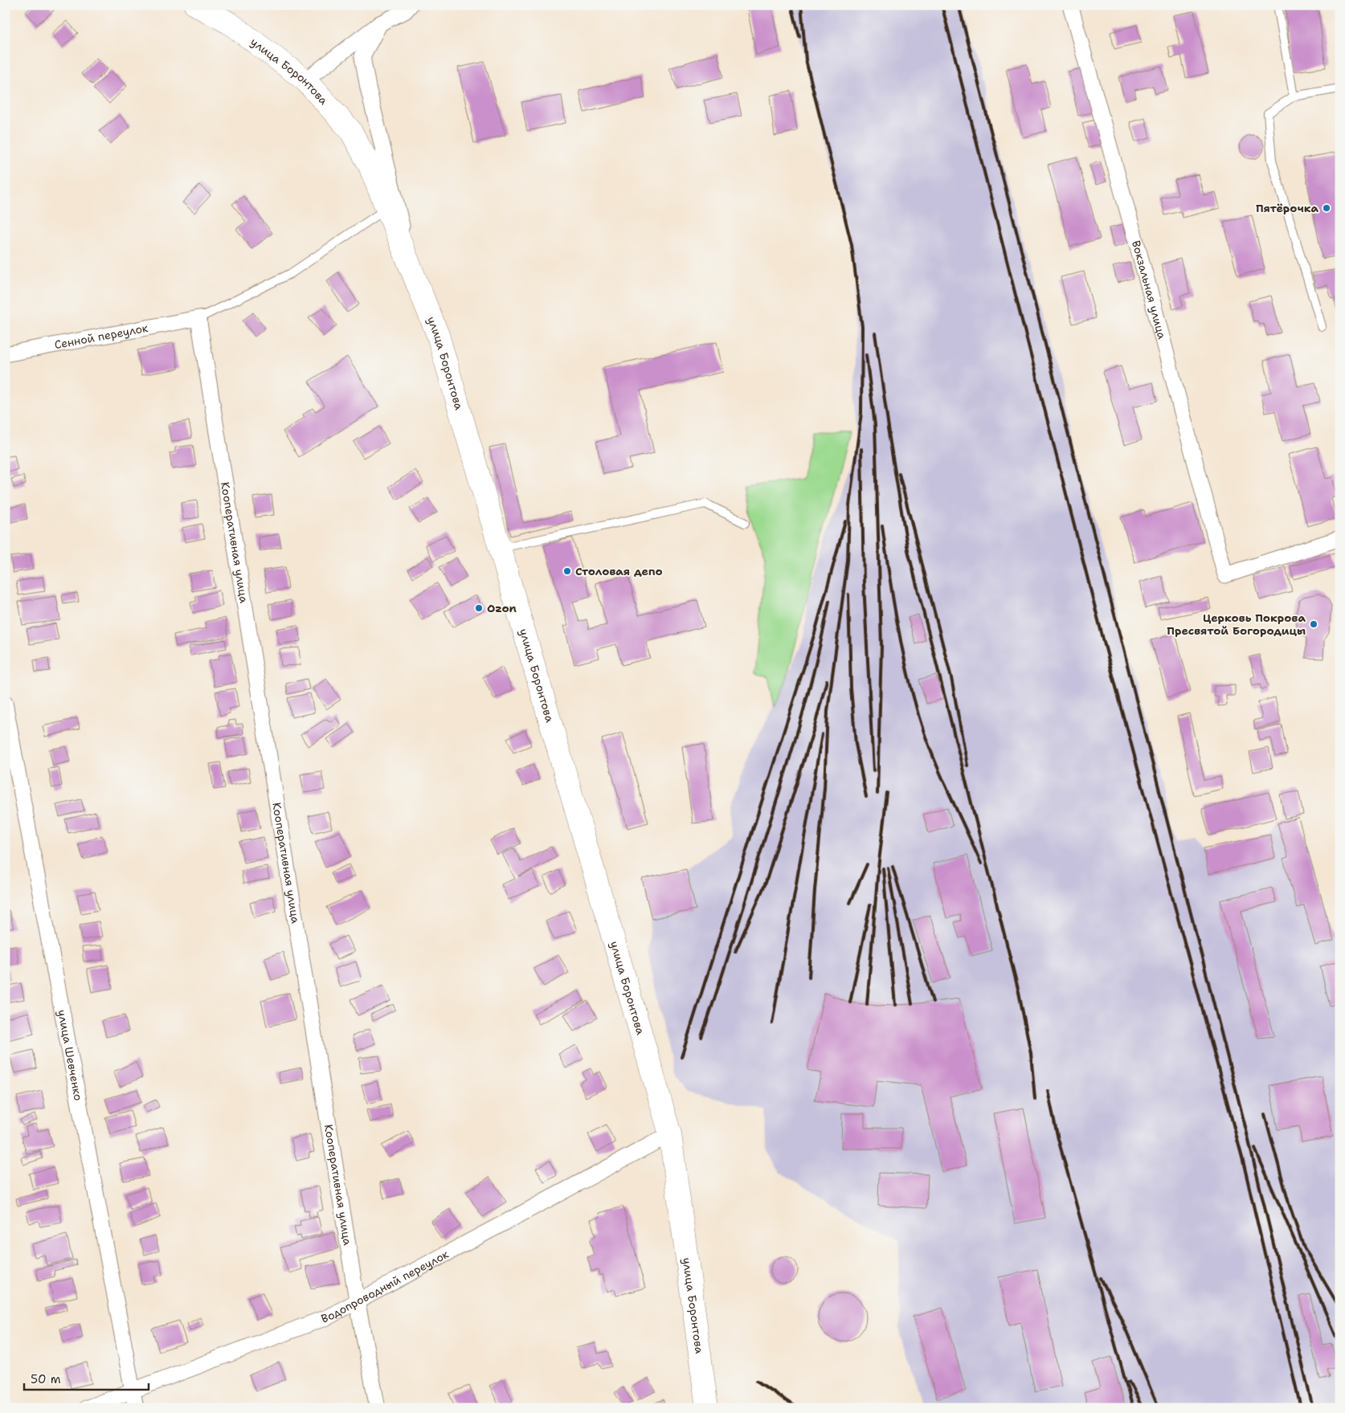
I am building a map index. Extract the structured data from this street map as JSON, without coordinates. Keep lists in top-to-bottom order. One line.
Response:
{"streets":{"street":["улица Боронтова","Вокзальная улица","Сенной переулок","Кооперативная улица","улица Шевченко","Водопроводный переулок"]},"crossings":[["улица Боронтова","Водопроводный переулок"],["Сенной переулок","Кооперативная улица"],["Кооперативная улица","Водопроводный переулок"],["улица Шевченко","Водопроводный переулок"]],"places":["Пятёрочка","Столовая депо","Ozon","Церковь Покрова Пресвятой Богородицы"],"scale_bar":"50 m"}
